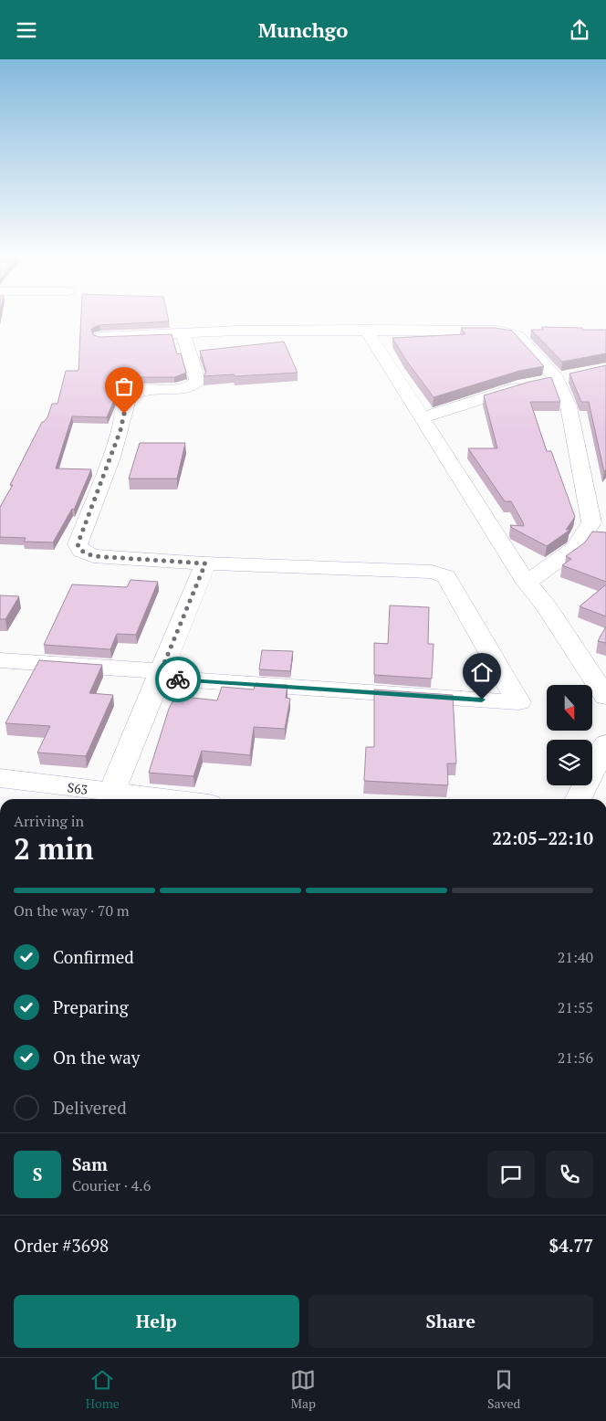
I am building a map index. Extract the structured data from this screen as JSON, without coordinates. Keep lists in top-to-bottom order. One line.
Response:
{"streets":{"street":["S63"]},"north":"bottom","page":{"header":"Munchgo","heading":["2 min","Arriving in","22:05–22:10"],"panel":["Sam","Courier · 4.6","Order #3698","$4.77"],"bar":"On the way · 70 m","list":[["Confirmed","21:40"],["Preparing","21:55"],["On the way","21:56"],"Delivered"],"round":"S","buttons":["Help","Share"],"tabs":["Home","Map","Saved"]}}
